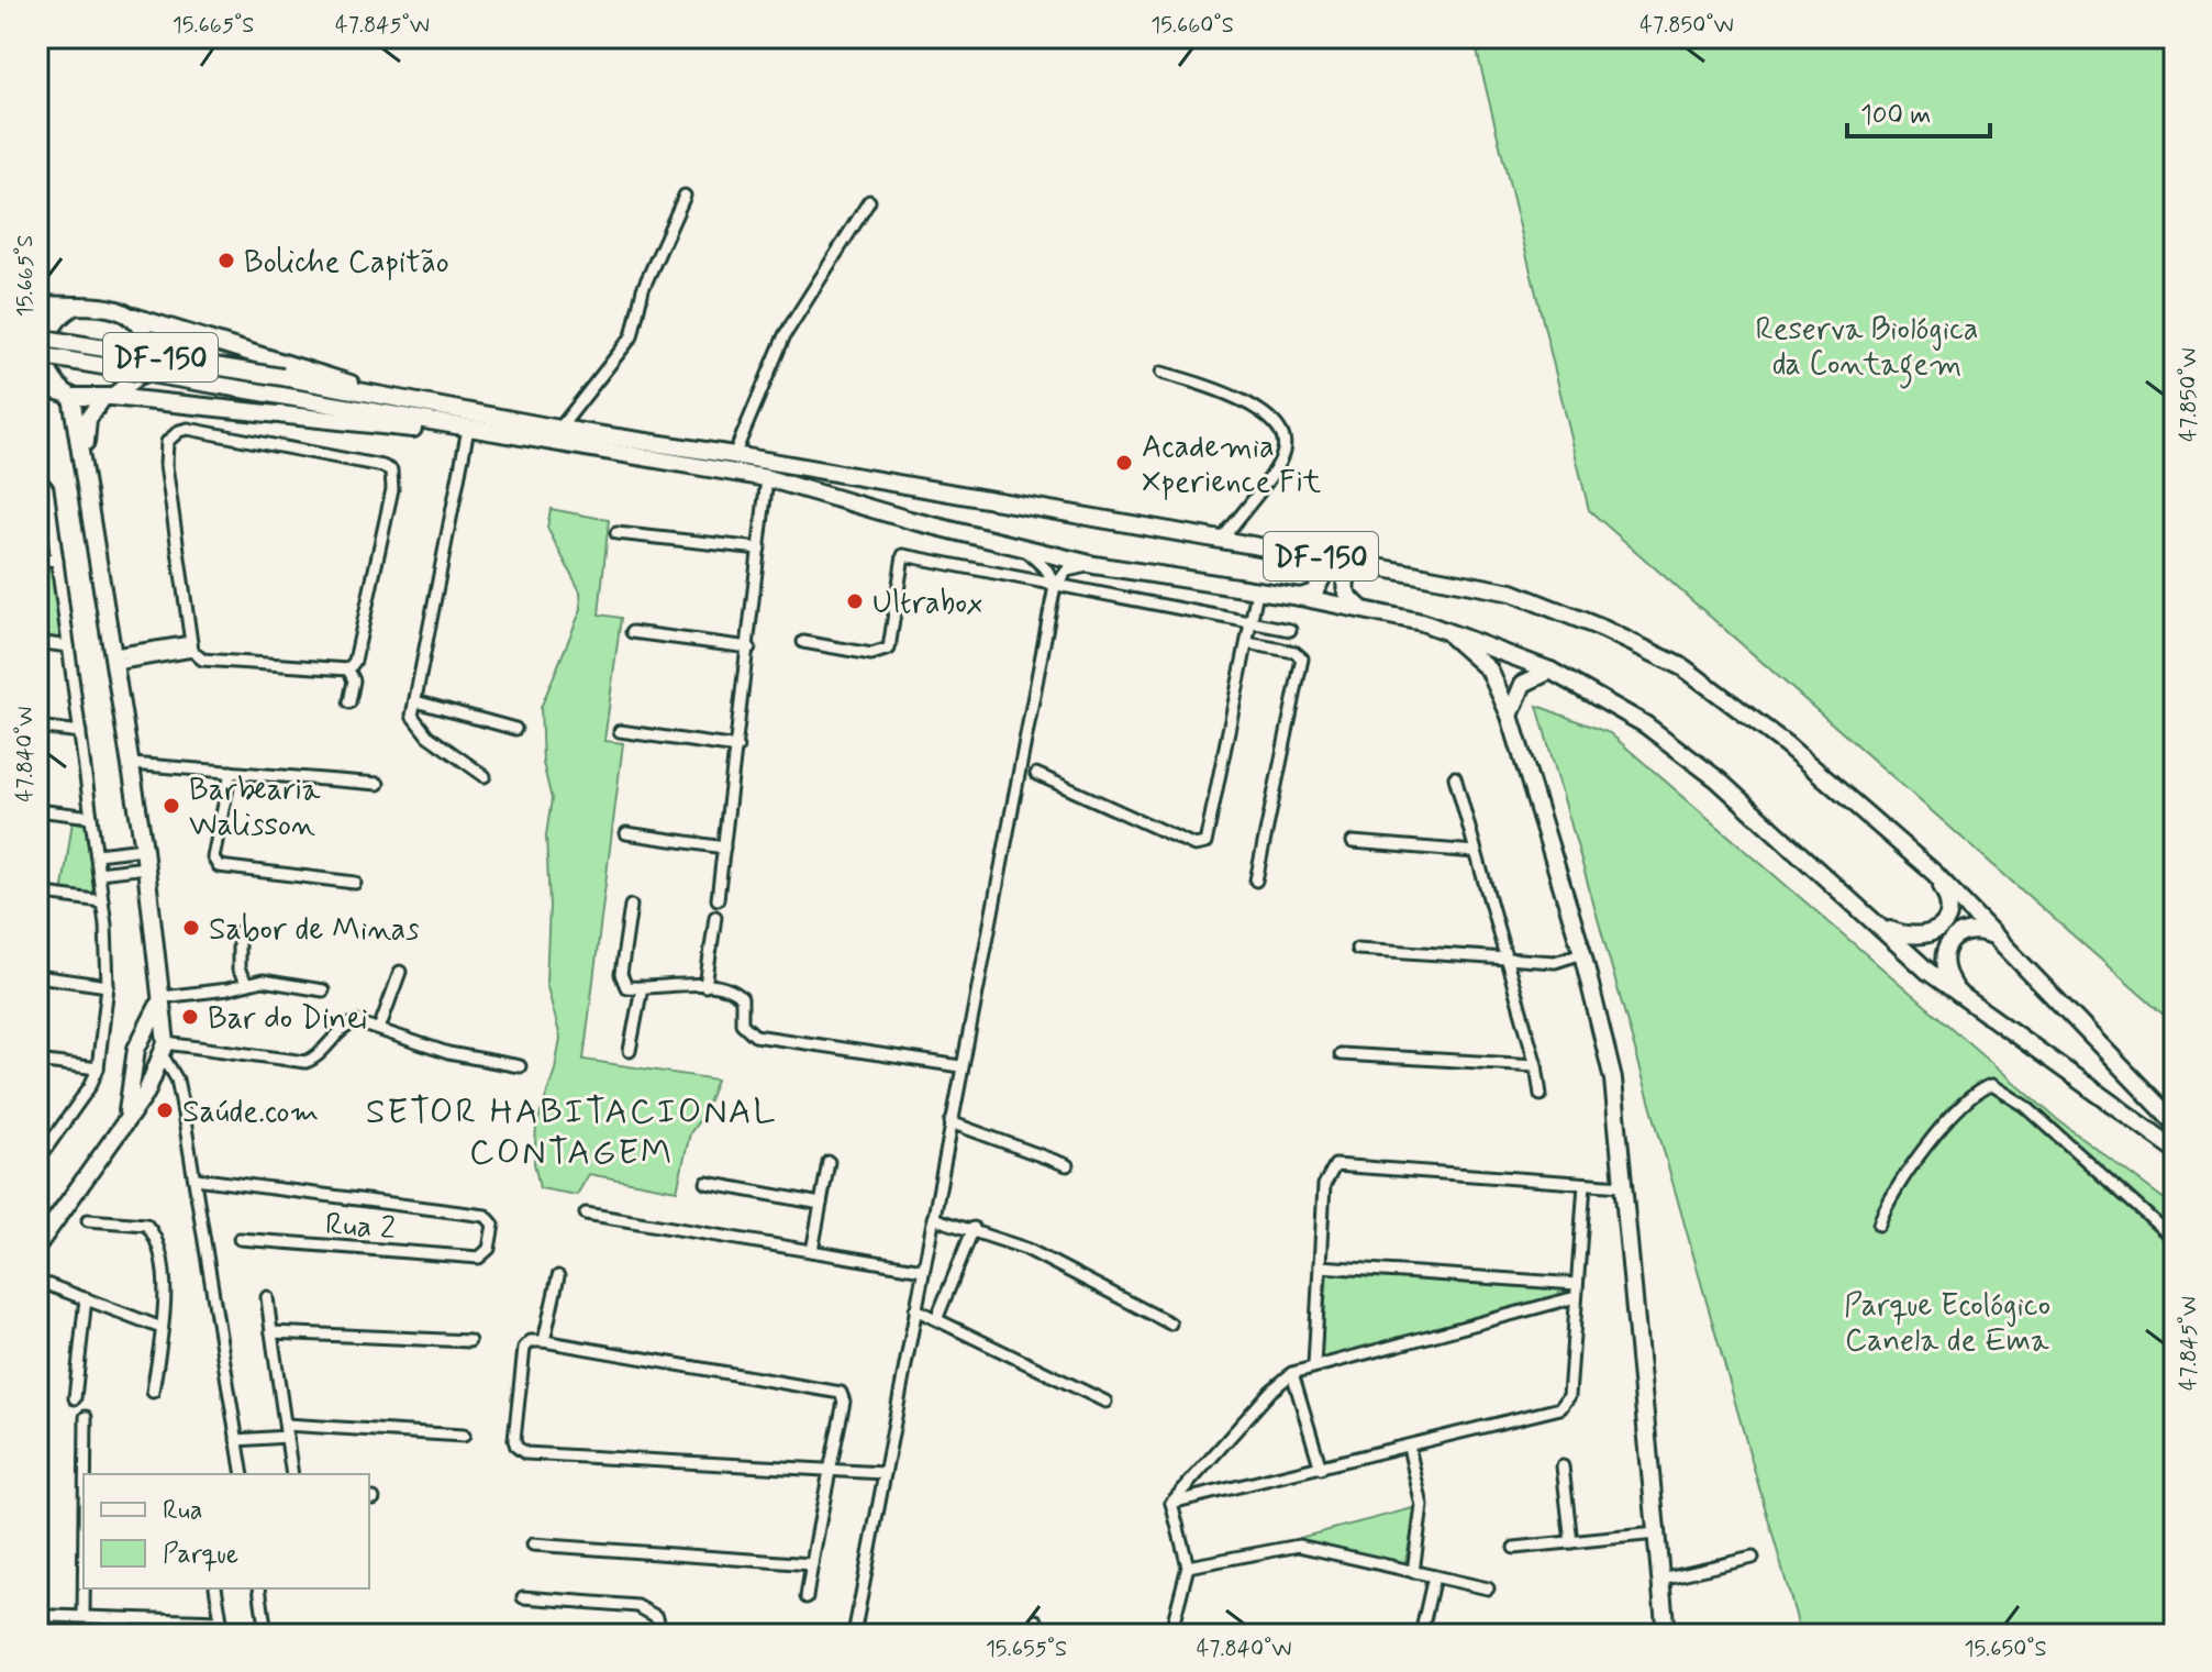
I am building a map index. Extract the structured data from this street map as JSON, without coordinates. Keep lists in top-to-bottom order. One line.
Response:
{"streets":{"main road":["DF-150"],"street":["Rua 2"]},"districts":["SETOR HABITACIONAL CONTAGEM"],"parks":["Reserva Biológica da Contagem","Parque Ecológico Canela de Ema"],"places":["Boliche Capitão","Academia Xperience Fit","Ultrabox","Barbearia Walisson","Sabor de Minas","Bar do Dinei","Saúde.com"],"legend":["Rua","Parque"],"scale_bar":"100 m","coordinates":["15.665°S","47.845°W","15.660°S","47.850°W","47.840°W","15.655°S","15.650°S"]}
